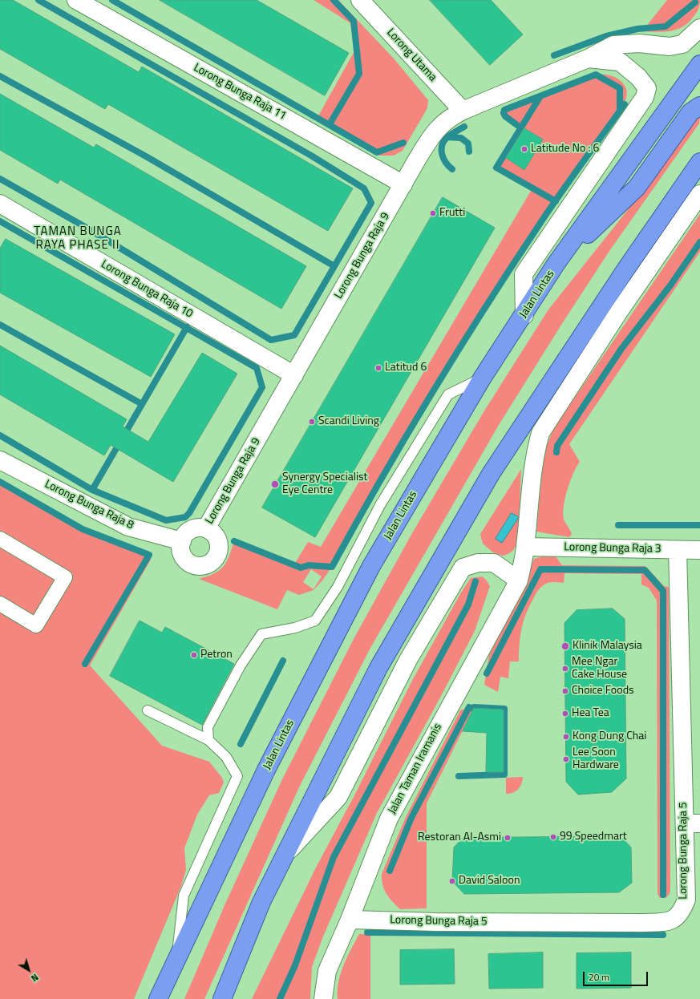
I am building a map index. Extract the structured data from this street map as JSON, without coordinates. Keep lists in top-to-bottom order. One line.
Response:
{"streets":{"highway":["Jalan Lintas"],"street":["Lorong Utama","Lorong Bunga Raja 11","Lorong Bunga Raja 9","Lorong Bunga Raja 10","Lorong Bunga Raja 8","Lorong Bunga Raja 3","Jalan Taman Iramanis","Lorong Bunga Raja 5"]},"crossings":[["Lorong Utama","Lorong Bunga Raja 9"],["Lorong Bunga Raja 11","Lorong Bunga Raja 9"],["Lorong Bunga Raja 9","Lorong Bunga Raja 10"],["Lorong Bunga Raja 9","Lorong Bunga Raja 8"],["Lorong Bunga Raja 3","Jalan Taman Iramanis"],["Lorong Bunga Raja 3","Lorong Bunga Raja 5"],["Jalan Taman Iramanis","Lorong Bunga Raja 5"]],"districts":["TAMAN BUNGA RAYA PHASE II"],"places":["Latitude No : 6","Frutti","Latitud 6","Scandi Living","Synergy Specialist Eye Centre","Klinik Malaysia","Petron","Mee Ngar Cake House","Choice Foods","Hea Tea","Kong Dung Chai","Lee Soon Hardware","99 Speedmart","Restoran Al-Asmi","David Saloon"],"scale_bar":"20 m","north":"bottom right"}
